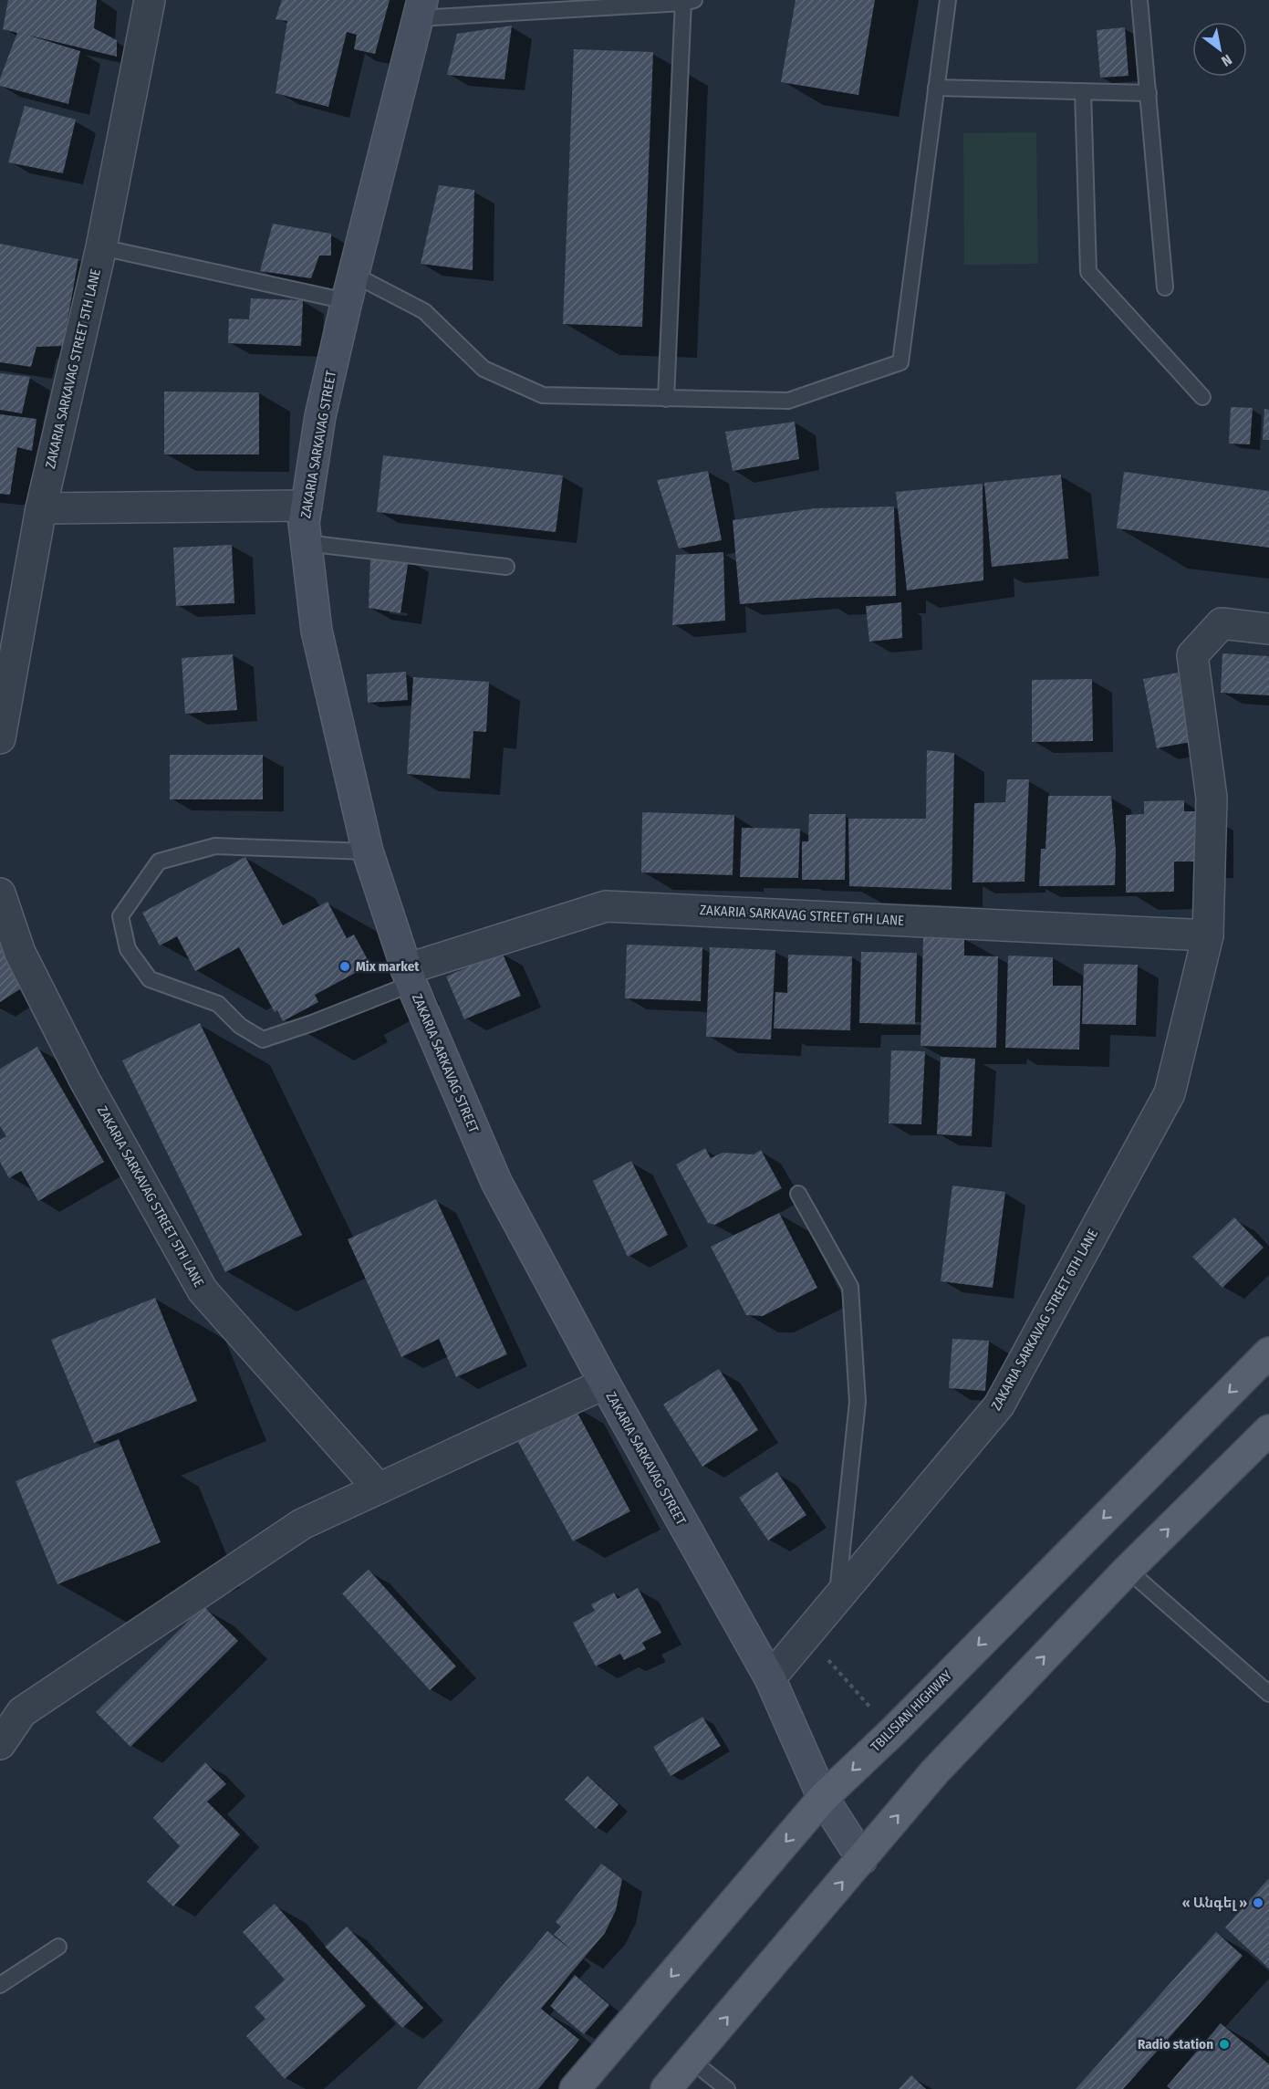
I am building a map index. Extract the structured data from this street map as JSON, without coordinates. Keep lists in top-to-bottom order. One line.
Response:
{"streets":{"main road":["ZAKARIA SARKAVAG STREET","TBILISIAN HIGHWAY"],"street":["ZAKARIA SARKAVAG STREET 5TH LANE","ZAKARIA SARKAVAG STREET 6TH LANE"]},"crossings":[["ZAKARIA SARKAVAG STREET","ZAKARIA SARKAVAG STREET 6TH LANE"],["ZAKARIA SARKAVAG STREET","TBILISIAN HIGHWAY"]],"places":["Mix market","« Անգել »","Radio station"],"north":"bottom right"}
